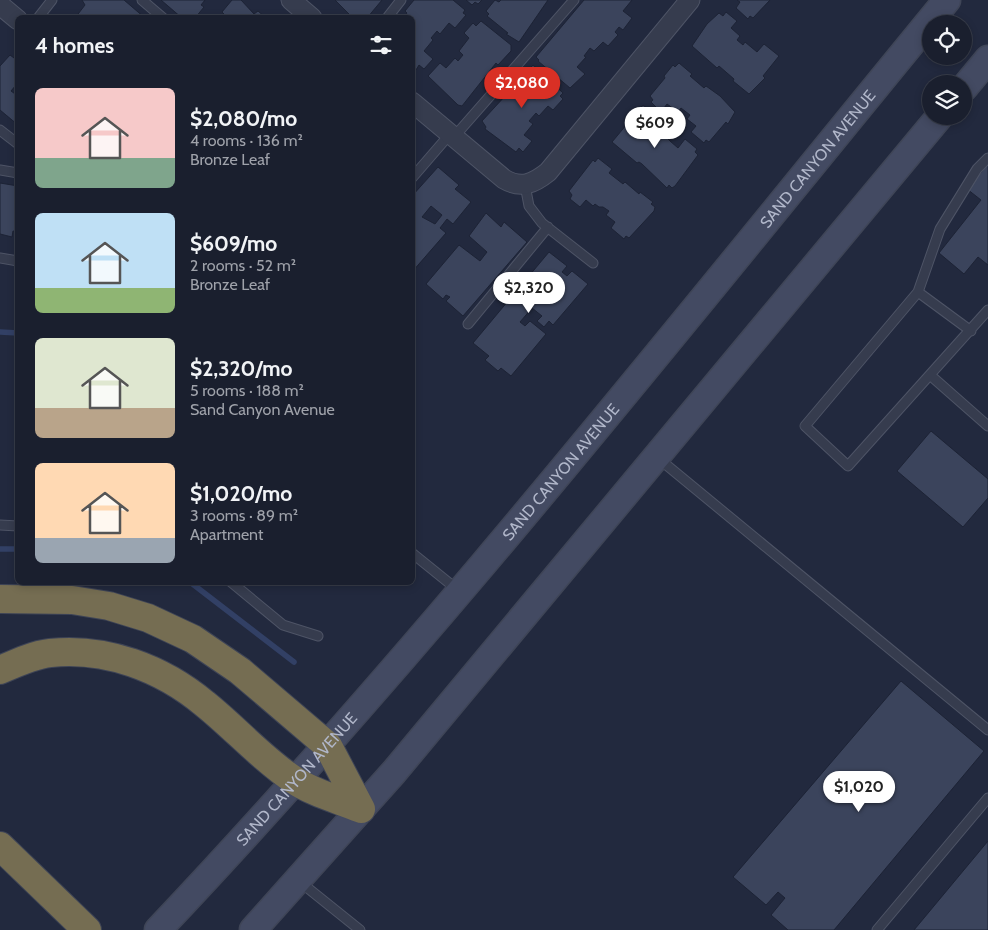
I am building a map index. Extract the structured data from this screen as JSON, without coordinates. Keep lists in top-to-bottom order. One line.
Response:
{"streets":{"main road":["SAND CANYON AVENUE"]},"page":{"heading":"4 homes","price":["$2,080","$609","$2,320","$1,020"],"list":[{"name":"$2,080/mo","note":"4 rooms · 136 m² · Bronze Leaf"},{"name":"$609/mo","note":"2 rooms · 52 m² · Bronze Leaf"},{"name":"$2,320/mo","note":"5 rooms · 188 m² · Sand Canyon Avenue"},{"name":"$1,020/mo","note":"3 rooms · 89 m² · Apartment"}]}}
